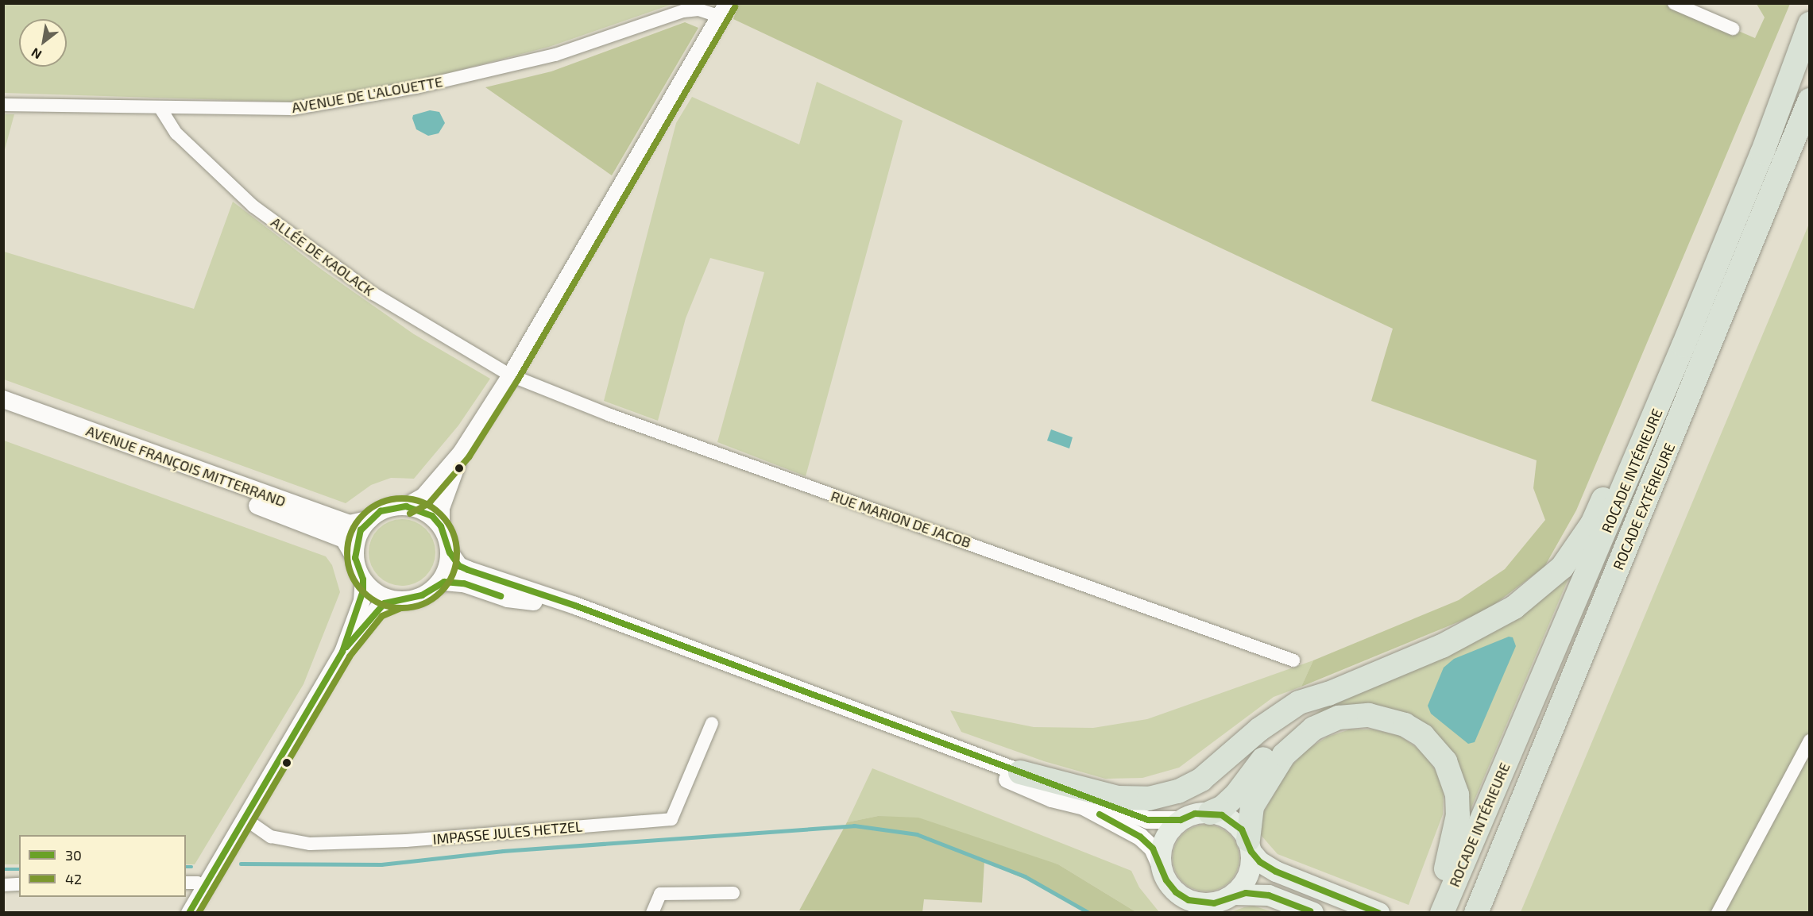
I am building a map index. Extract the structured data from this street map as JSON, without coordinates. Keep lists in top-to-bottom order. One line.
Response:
{"streets":{"highway":["ROCADE INTÉRIEURE","ROCADE EXTÉRIEURE"],"main road":["AVENUE FRANÇOIS MITTERRAND"],"street":["AVENUE DE L'ALOUETTE","ALLÉE DE KAOLACK","RUE MARION DE JACOB","IMPASSE JULES HETZEL"]},"crossings":[["AVENUE DE L'ALOUETTE","ALLÉE DE KAOLACK"],["ALLÉE DE KAOLACK","RUE MARION DE JACOB"]],"lines":["transit line 42","transit line 30"],"legend":["30","42"],"north":"bottom left"}
